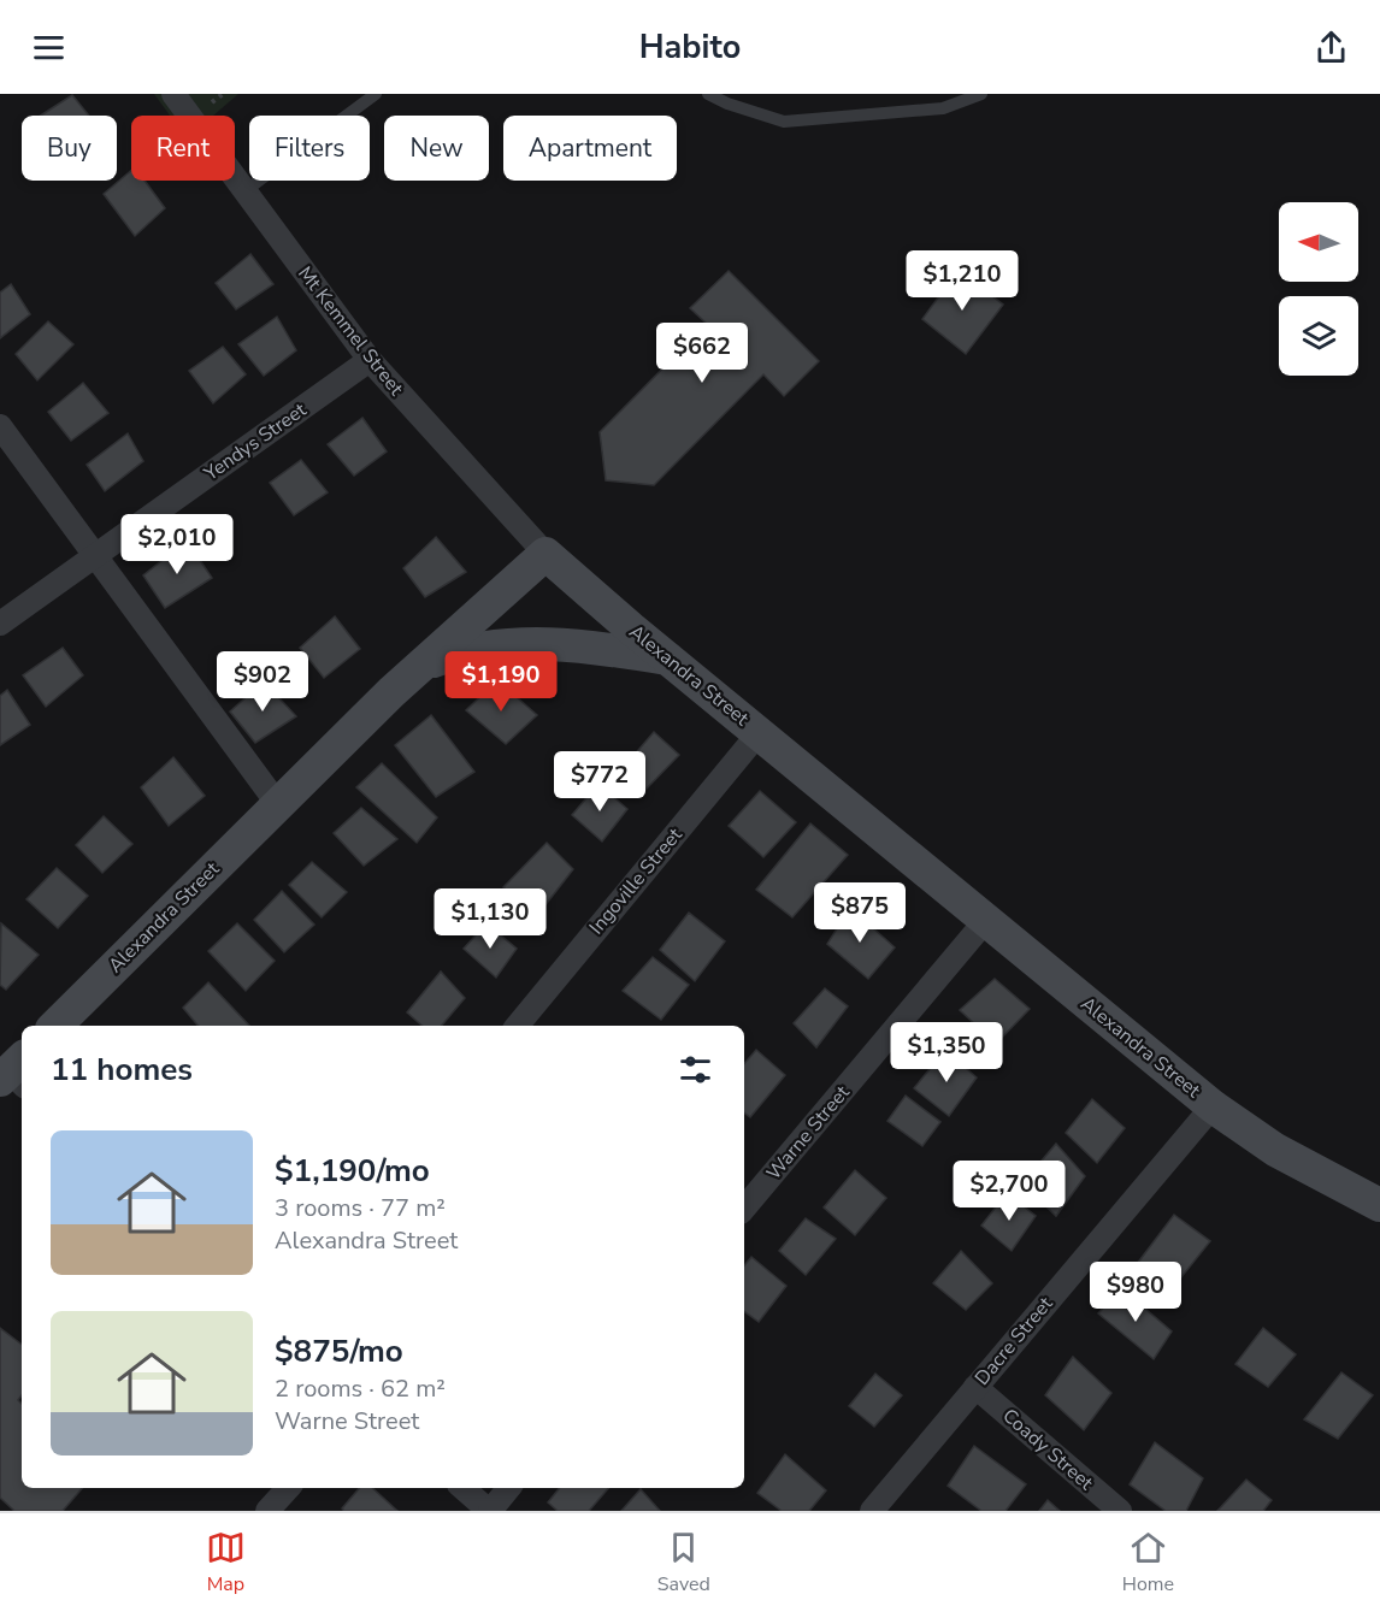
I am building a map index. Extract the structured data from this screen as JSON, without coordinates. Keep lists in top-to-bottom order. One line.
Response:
{"streets":{"main road":["Alexandra Street"],"street":["Mt Kemmel Street","Yendys Street","Ingoville Street","Warne Street","Dacre Street","Coady Street"]},"crossings":[["Mt Kemmel Street","Yendys Street"],["Mt Kemmel Street","Alexandra Street"],["Alexandra Street","Ingoville Street"],["Alexandra Street","Warne Street"],["Alexandra Street","Dacre Street"],["Dacre Street","Coady Street"]],"north":"left","page":{"header":"Habito","chip":["Buy","Rent","Filters","New","Apartment"],"price":["$1,210","$662","$2,010","$902","$1,190","$772","$875","$1,130","$1,350","$2,700","$980"],"heading":"11 homes","list":[{"name":"$1,190/mo","note":"3 rooms · 77 m² · Alexandra Street"},{"name":"$875/mo","note":"2 rooms · 62 m² · Warne Street"}],"tabs":["Map","Saved","Home"]}}
